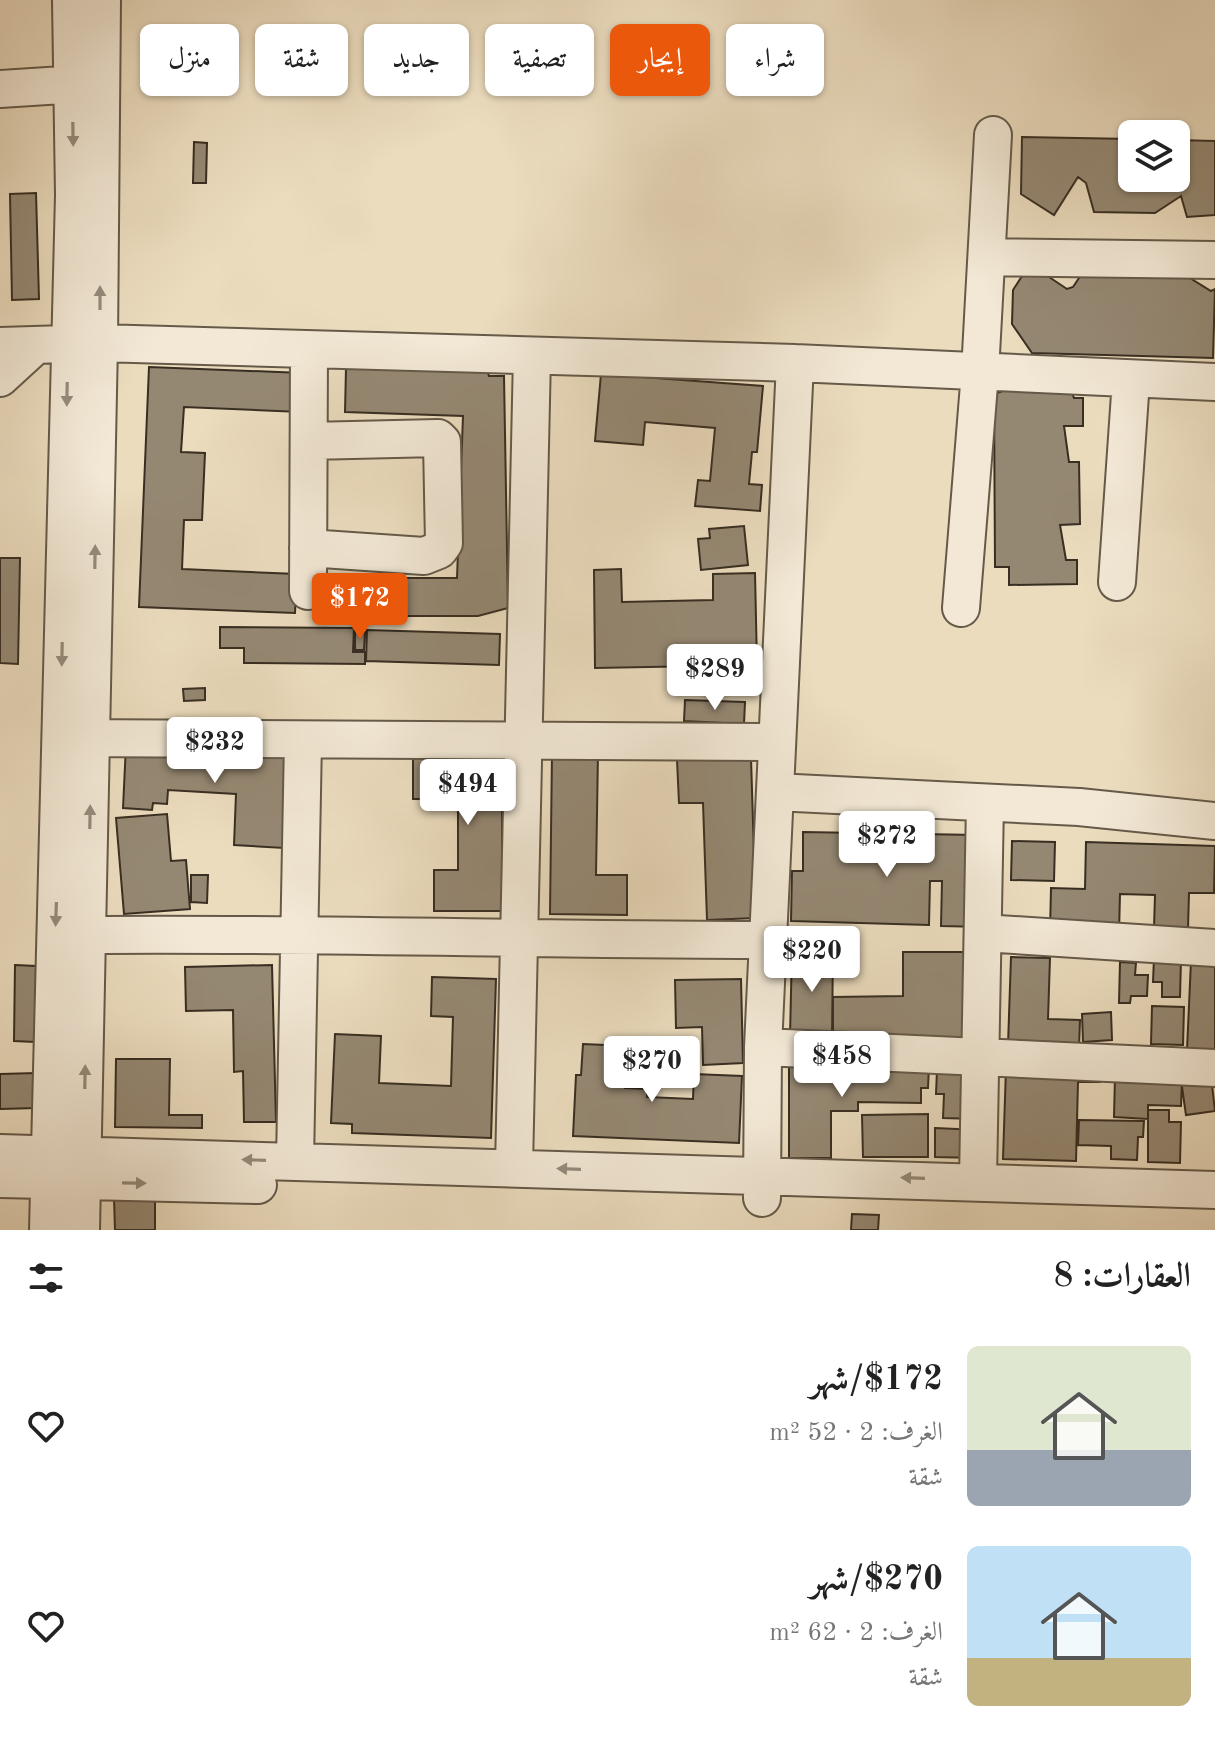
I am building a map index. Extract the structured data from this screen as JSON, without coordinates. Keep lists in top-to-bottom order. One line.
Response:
{"page":{"chip":["شراء","إيجار","تصفية","جديد","شقة","منزل"],"price":["$172","$289","$232","$494","$272","$220","$458","$270"],"heading":"العقارات: 8","list":[{"name":"$172/شهر","note":"الغرف: 2 · 52 m² · شقة"},{"name":"$270/شهر","note":"الغرف: 2 · 62 m² · شقة"}]}}
